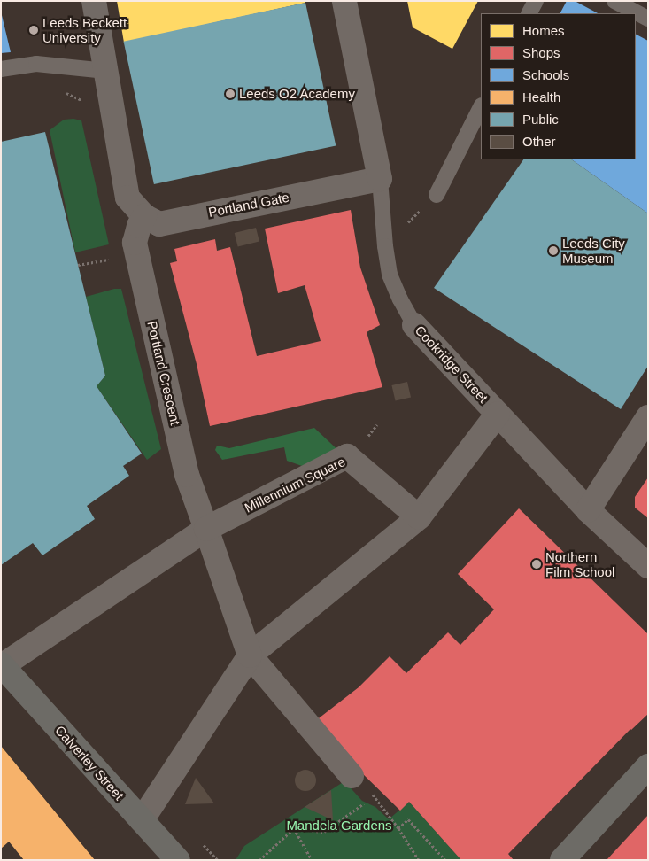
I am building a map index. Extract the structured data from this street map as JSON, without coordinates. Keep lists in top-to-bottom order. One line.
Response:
{"streets":{"street":["Portland Gate","Cookridge Street","Portland Crescent","Millennium Square","Calverley Street"]},"crossings":[["Portland Gate","Cookridge Street"],["Portland Gate","Portland Crescent"],["Portland Crescent","Millennium Square"],["Millennium Square","Calverley Street"]],"parks":["Mandela Gardens"],"places":["Leeds Beckett University","Leeds O2 Academy","Leeds City Museum","Northern Film School"],"legend":["Homes","Shops","Schools","Health","Public","Other"]}
